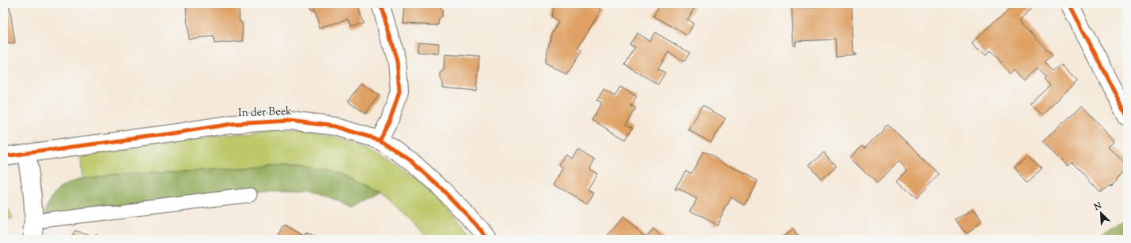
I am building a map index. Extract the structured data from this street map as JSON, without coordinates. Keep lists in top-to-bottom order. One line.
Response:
{"streets":{"street":["In der Beek"]},"north":"top left"}
